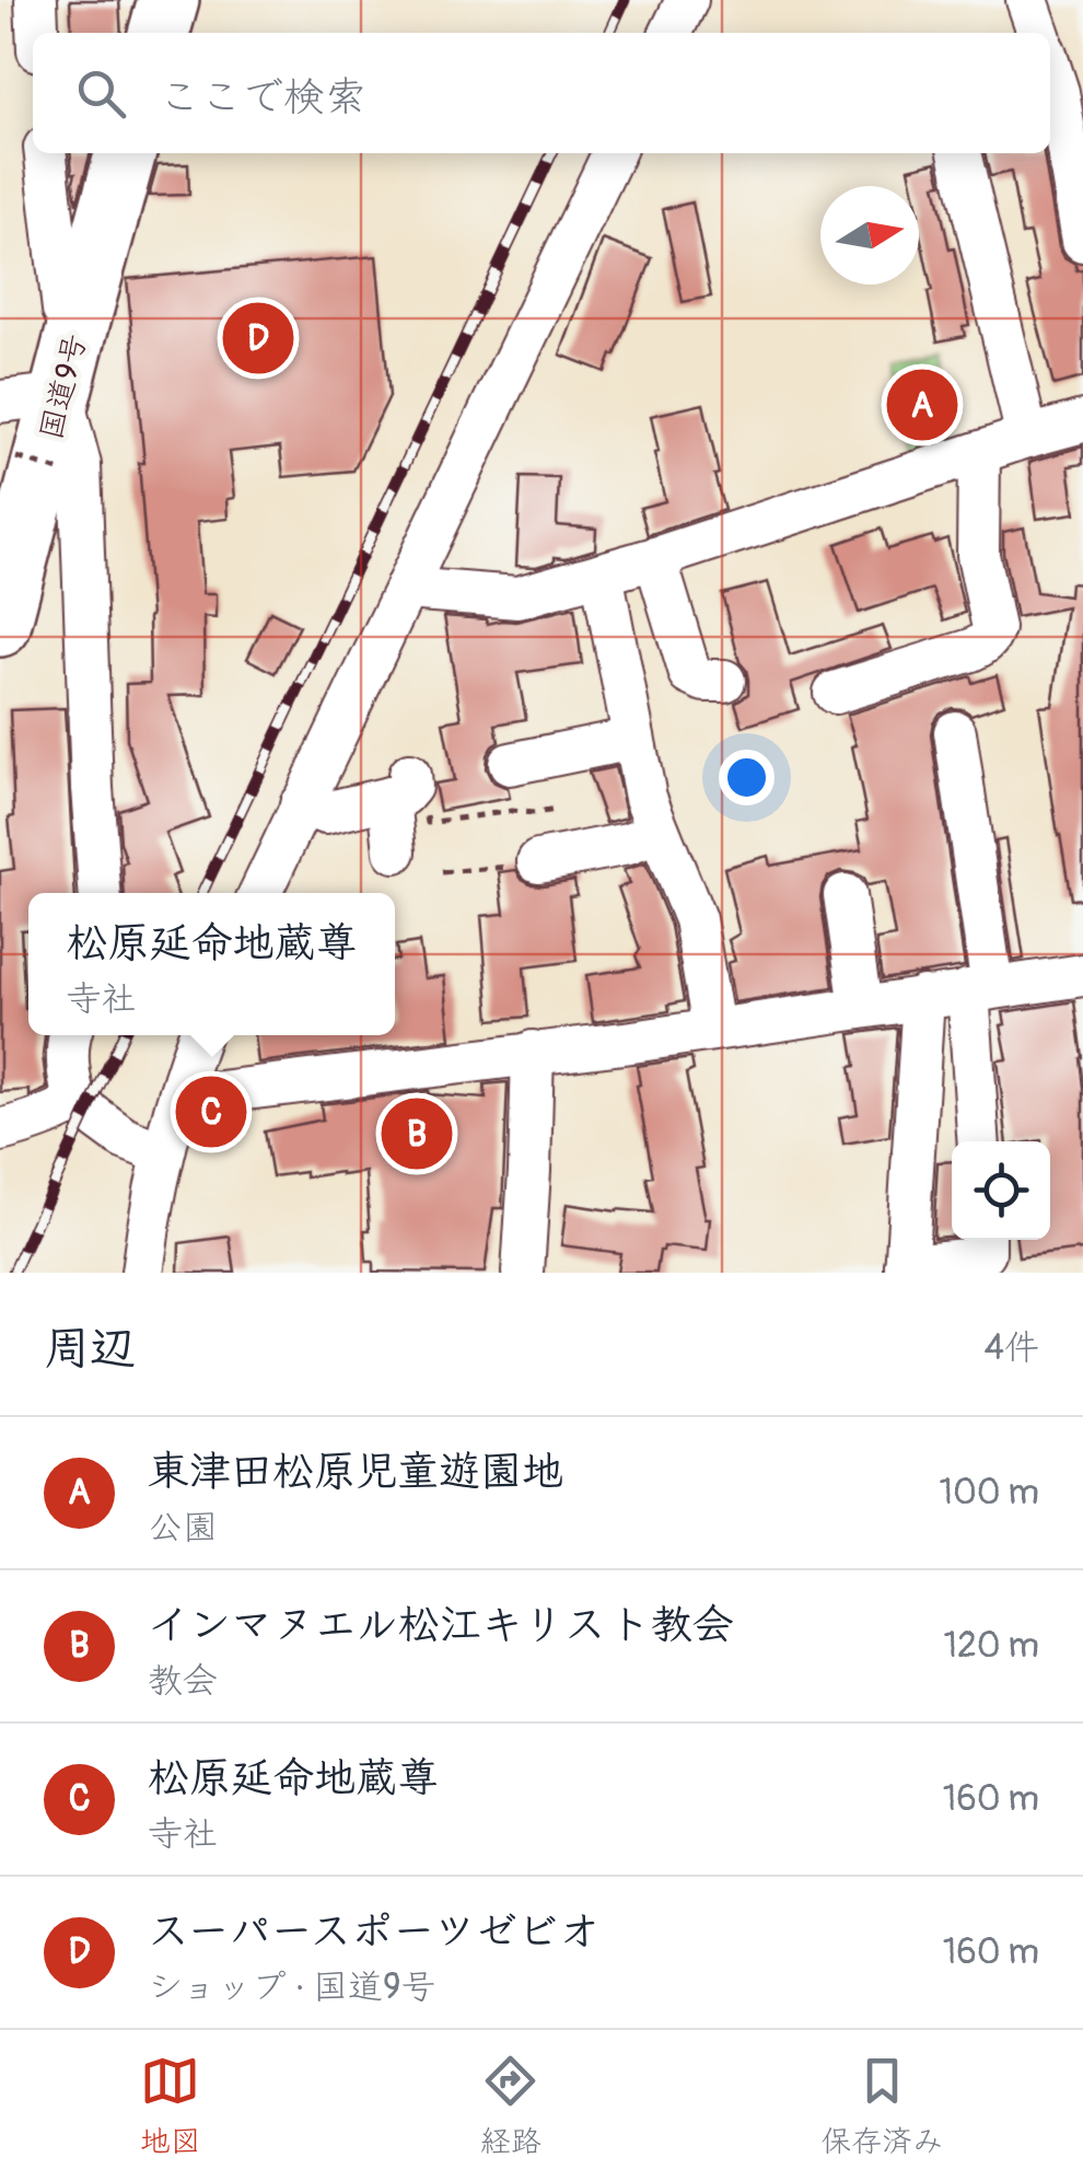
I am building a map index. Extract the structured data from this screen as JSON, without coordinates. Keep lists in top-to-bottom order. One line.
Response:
{"streets":{"highway":["国道9号"]},"north":"right","page":{"search":"ここで検索","pins":["D","A","C","B"],"popup":["松原延命地蔵尊","寺社"],"heading":["周辺","4件"],"list":[{"mark":"A","name":"東津田松原児童遊園地","note":"公園","value":"100 m"},{"mark":"B","name":"インマヌエル松江キリスト教会","note":"教会","value":"120 m"},{"mark":"C","name":"松原延命地蔵尊","note":"寺社","value":"160 m"},{"mark":"D","name":"スーパースポーツゼビオ","note":"ショップ · 国道9号","value":"160 m"}],"nav":["地図","経路","保存済み"]}}
